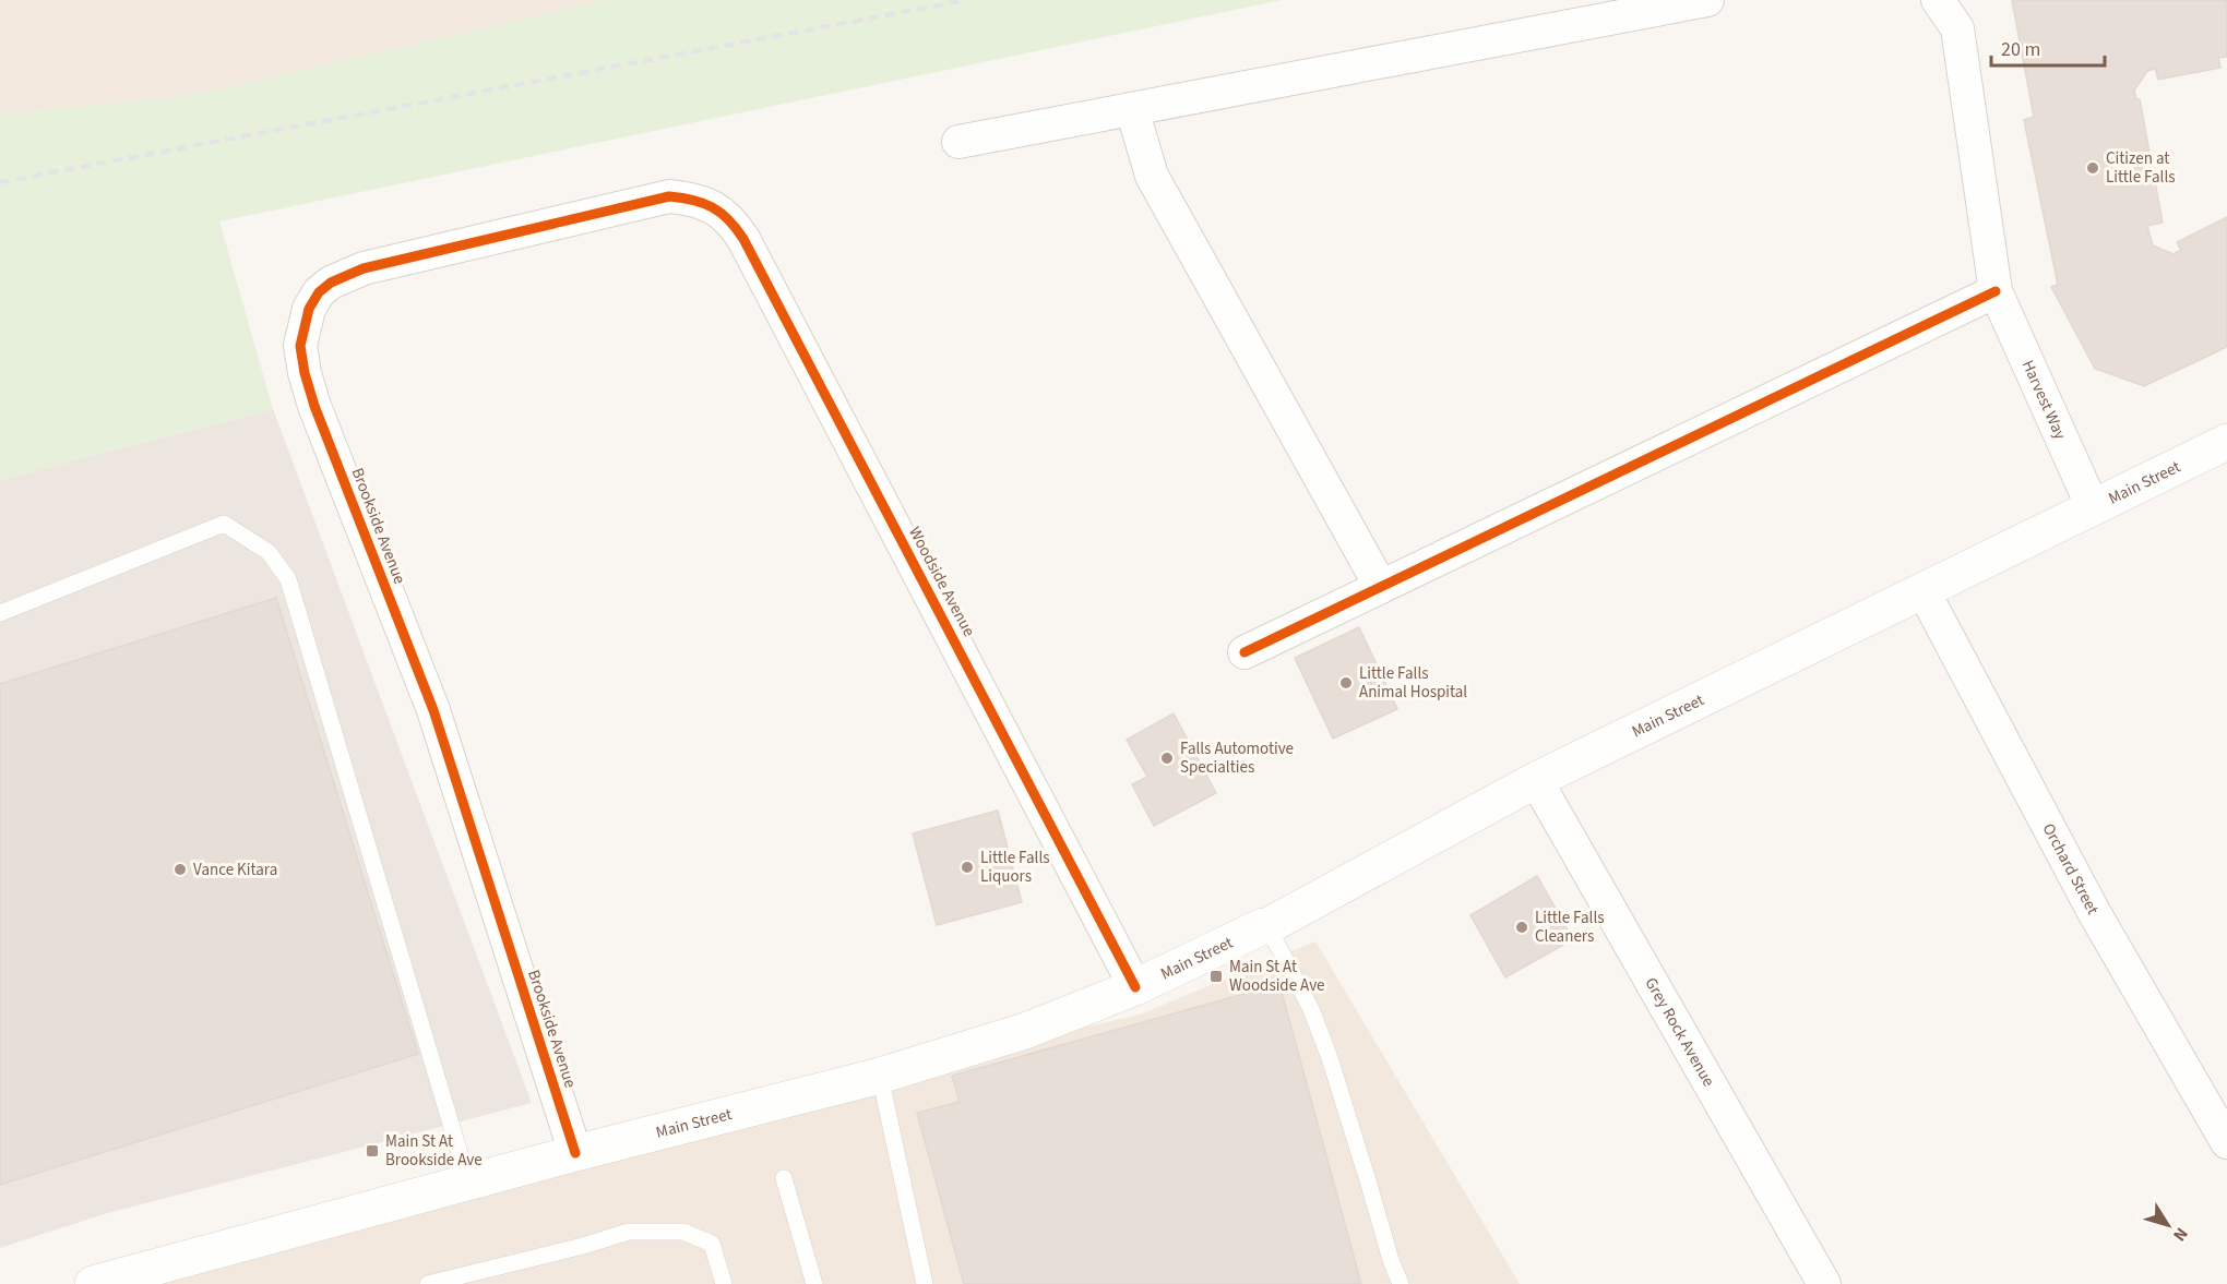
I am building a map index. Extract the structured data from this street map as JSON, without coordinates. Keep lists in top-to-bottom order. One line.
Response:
{"streets":{"main road":["Main Street"],"street":["Harvest Way","Brookside Avenue","Woodside Avenue","Orchard Street","Grey Rock Avenue"]},"crossings":[["Harvest Way","Main Street"],["Main Street","Brookside Avenue"],["Main Street","Woodside Avenue"],["Main Street","Orchard Street"],["Main Street","Grey Rock Avenue"],["Brookside Avenue","Woodside Avenue"]],"places":{"other":["Citizen at Little Falls","Little Falls Animal Hospital","Falls Automotive Specialties","Little Falls Liquors","Vance Kitara","Little Falls Cleaners"],"transit":["Main St At Woodside Ave","Main St At Brookside Ave"]},"scale_bar":"20 m","north":"bottom right"}
